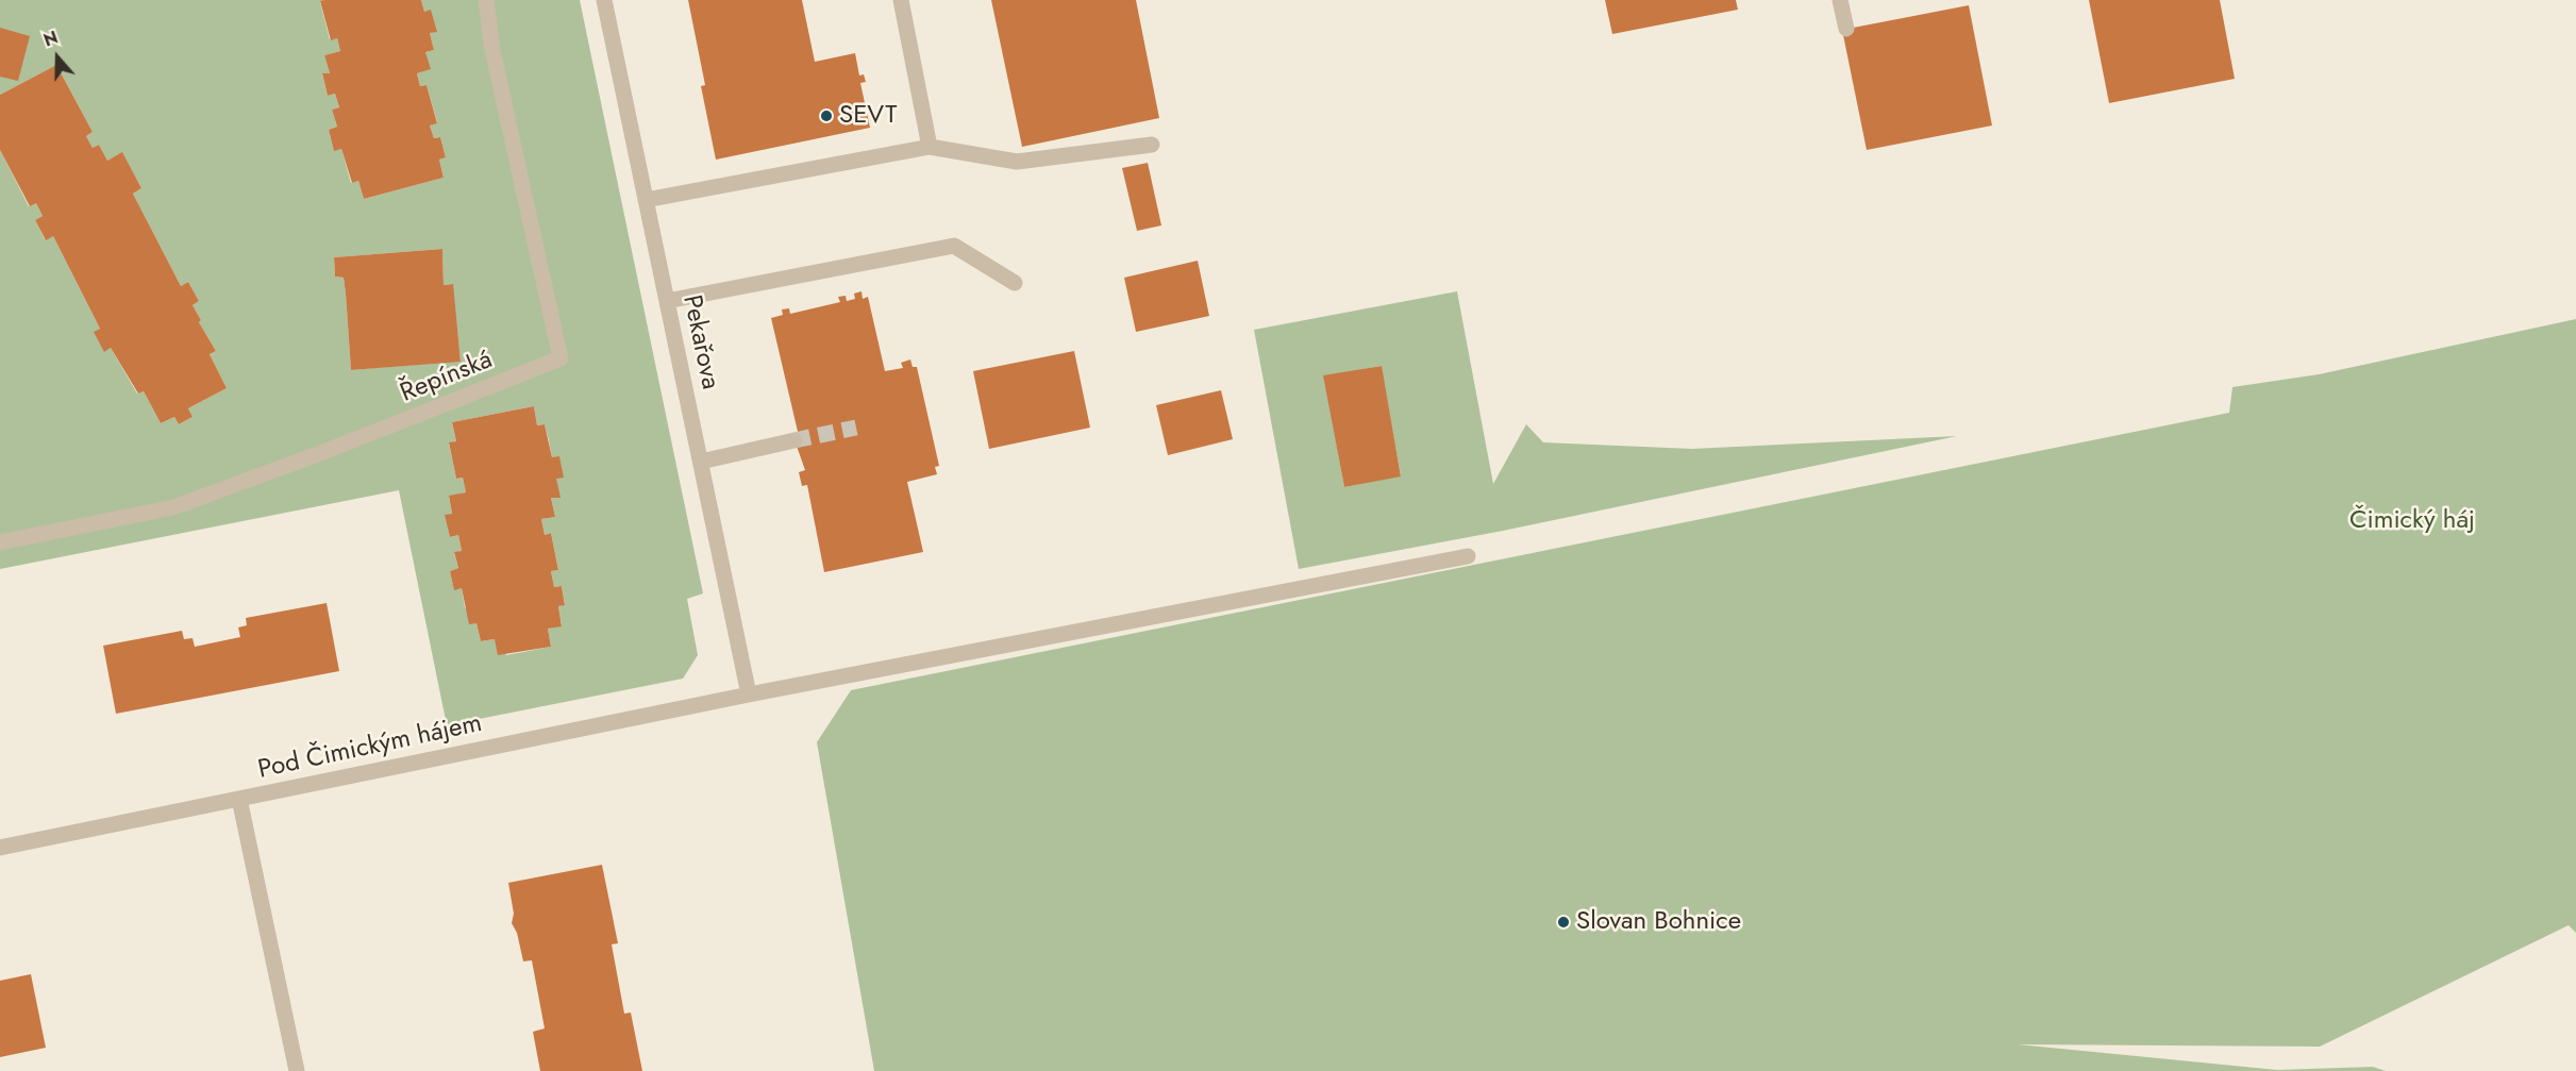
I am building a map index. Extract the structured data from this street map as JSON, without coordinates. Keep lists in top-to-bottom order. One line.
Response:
{"streets":{"street":["Pekařova","Řepínská","Pod Čimickým hájem"]},"crossings":[["Pekařova","Pod Čimickým hájem"]],"parks":["Čimický háj"],"places":["SEVT","Slovan Bohnice"],"north":"top"}
